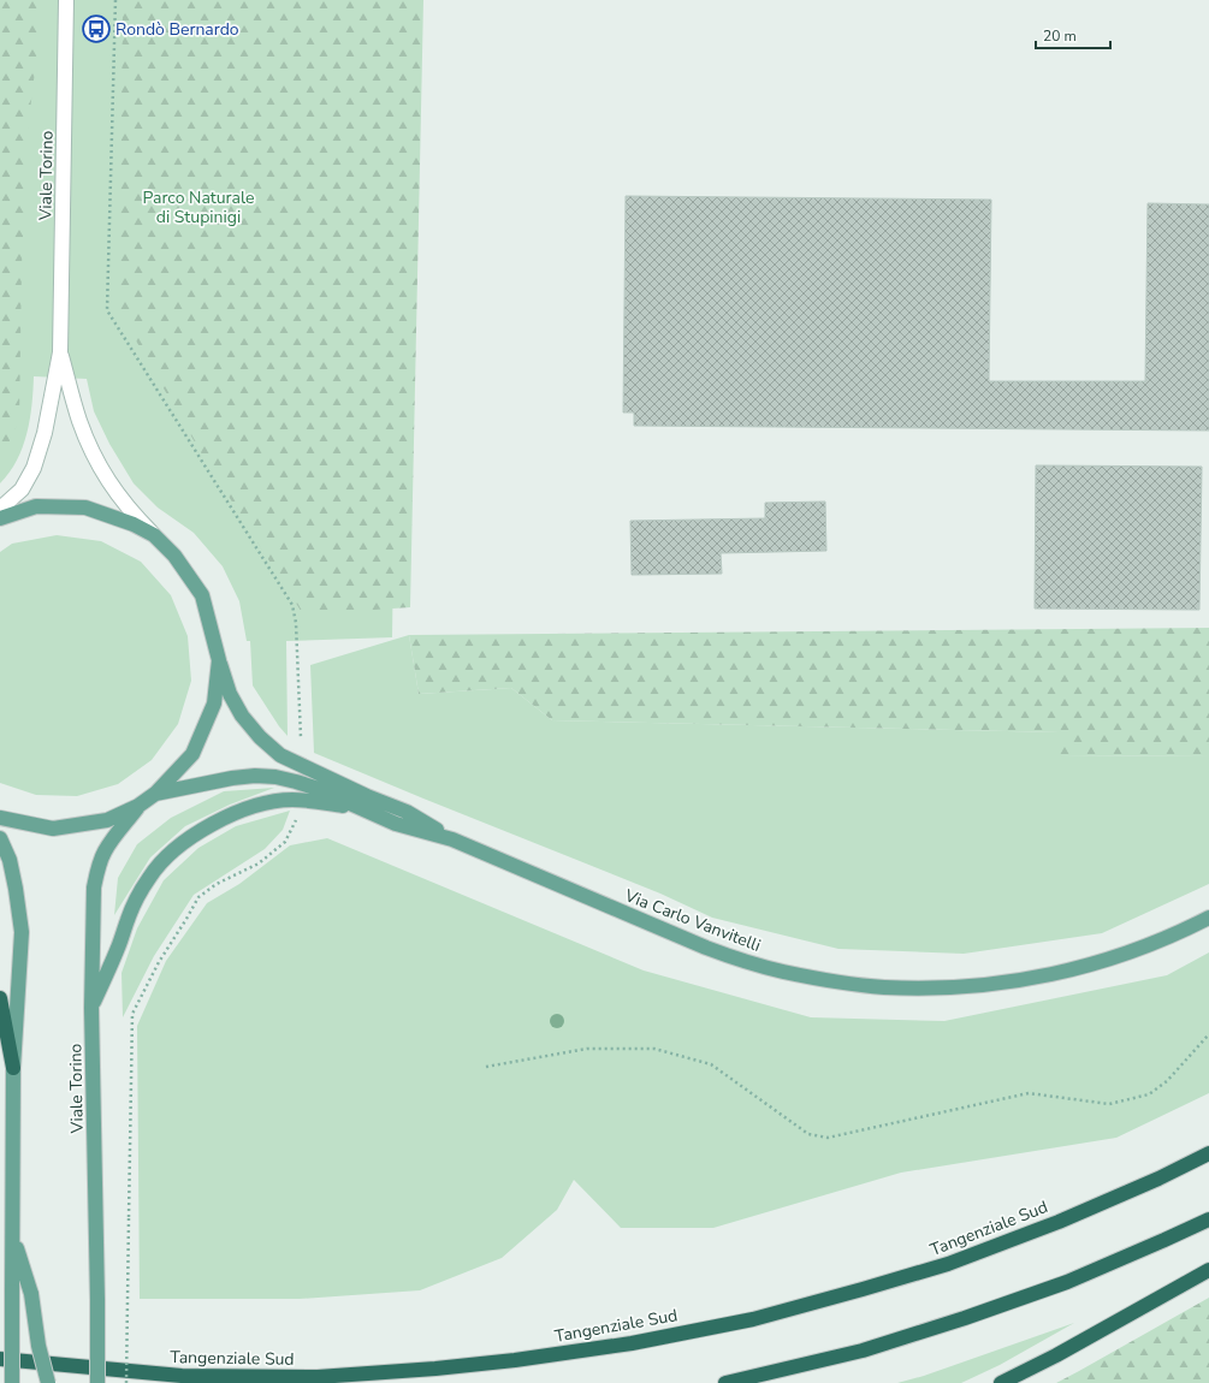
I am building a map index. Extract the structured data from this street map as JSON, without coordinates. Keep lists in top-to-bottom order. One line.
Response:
{"streets":{"highway":["Tangenziale Sud"],"main road":["Viale Torino","Via Carlo Vanvitelli"]},"crossings":[["Viale Torino","Via Carlo Vanvitelli"]],"parks":["Parco Naturale di Stupinigi"],"places":{"bus stop":["Rondò Bernardo"]},"scale_bar":"20 m"}
